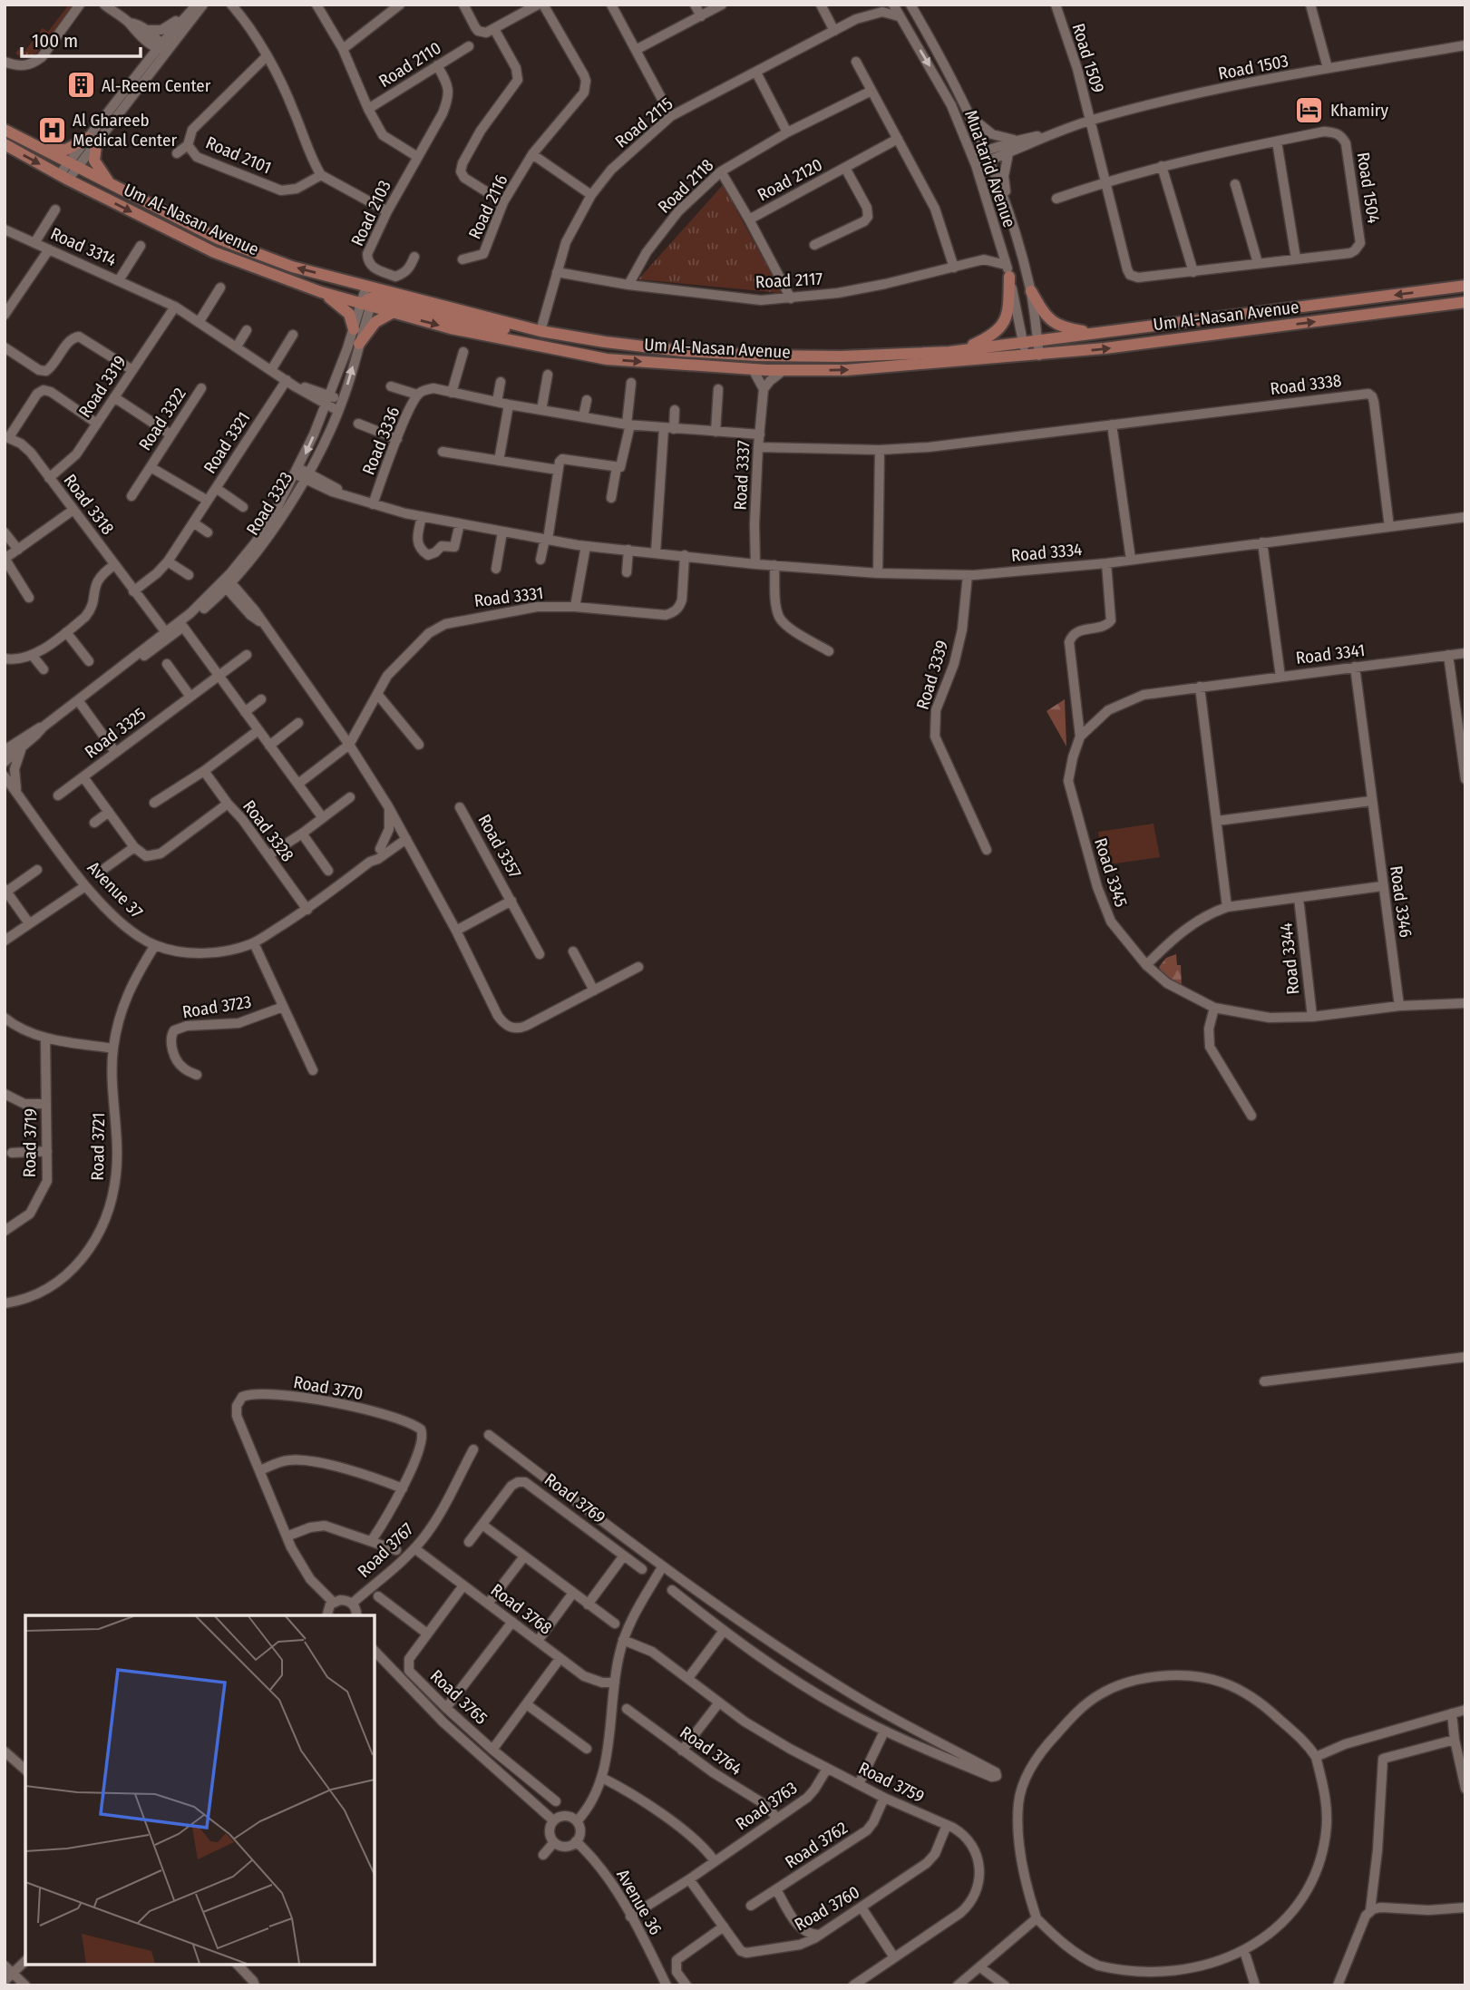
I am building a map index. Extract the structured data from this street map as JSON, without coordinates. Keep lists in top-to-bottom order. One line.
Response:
{"streets":{"main road":["Um Al-Nasan Avenue"],"street":["Road 1509","Road 2110","Road 1503","Road 2115","Road 2101","Mua'tarid Avenue","Road 2120","Road 2118","Road 1504","Road 2116","Road 2103","Road 3314","Road 2117","Road 3338","Road 3319","Road 3322","Road 3336","Road 3321","Road 3337","Road 3323","Road 3318","Road 3334","Road 3331","Road 3341","Road 3339","Road 3325","Road 3328","Road 3357","Road 3345","Avenue 37","Road 3346","Road 3344","Road 3723","Road 3719","Road 3721","Road 3770","Road 3769","Road 3767","Road 3768","Road 3765","Road 3764","Road 3759","Road 3763","Road 3762","Avenue 36","Road 3760"]},"crossings":[["Road 1509","Road 1503"],["Road 1509","Road 1504"],["Road 2110","Road 2103"],["Road 1503","Mua'tarid Avenue"],["Road 1503","Road 1504"],["Road 2115","Mua'tarid Avenue"],["Road 2115","Um Al-Nasan Avenue"],["Road 2115","Road 2117"],["Mua'tarid Avenue","Um Al-Nasan Avenue"],["Mua'tarid Avenue","Road 2117"],["Road 2120","Road 2118"],["Road 2120","Road 2117"],["Road 2118","Road 2117"],["Um Al-Nasan Avenue","Road 3323"],["Road 3314","Road 3319"],["Road 3314","Road 3321"],["Road 3314","Road 3323"],["Road 3338","Road 3337"],["Road 3338","Road 3334"],["Road 3319","Road 3318"],["Road 3322","Road 3321"],["Road 3336","Road 3337"],["Road 3336","Road 3334"],["Road 3321","Road 3318"],["Road 3337","Road 3334"],["Road 3323","Road 3318"],["Road 3323","Road 3334"],["Road 3323","Avenue 37"],["Road 3334","Road 3331"],["Road 3334","Road 3339"],["Road 3341","Road 3345"],["Road 3341","Road 3346"],["Road 3328","Avenue 37"],["Road 3345","Road 3346"],["Road 3345","Road 3344"],["Avenue 37","Road 3723"],["Avenue 37","Road 3721"],["Road 3346","Road 3344"],["Road 3767","Road 3768"],["Road 3768","Road 3765"],["Road 3764","Road 3763"],["Road 3759","Road 3763"],["Road 3759","Road 3762"],["Road 3759","Road 3760"],["Road 3763","Avenue 36"],["Road 3763","Road 3760"]],"places":{"building":["Al-Reem Center"],"hotel":["Khamiry"],"hospital":["Al Ghareeb Medical Center"]},"scale_bar":"100 m"}
